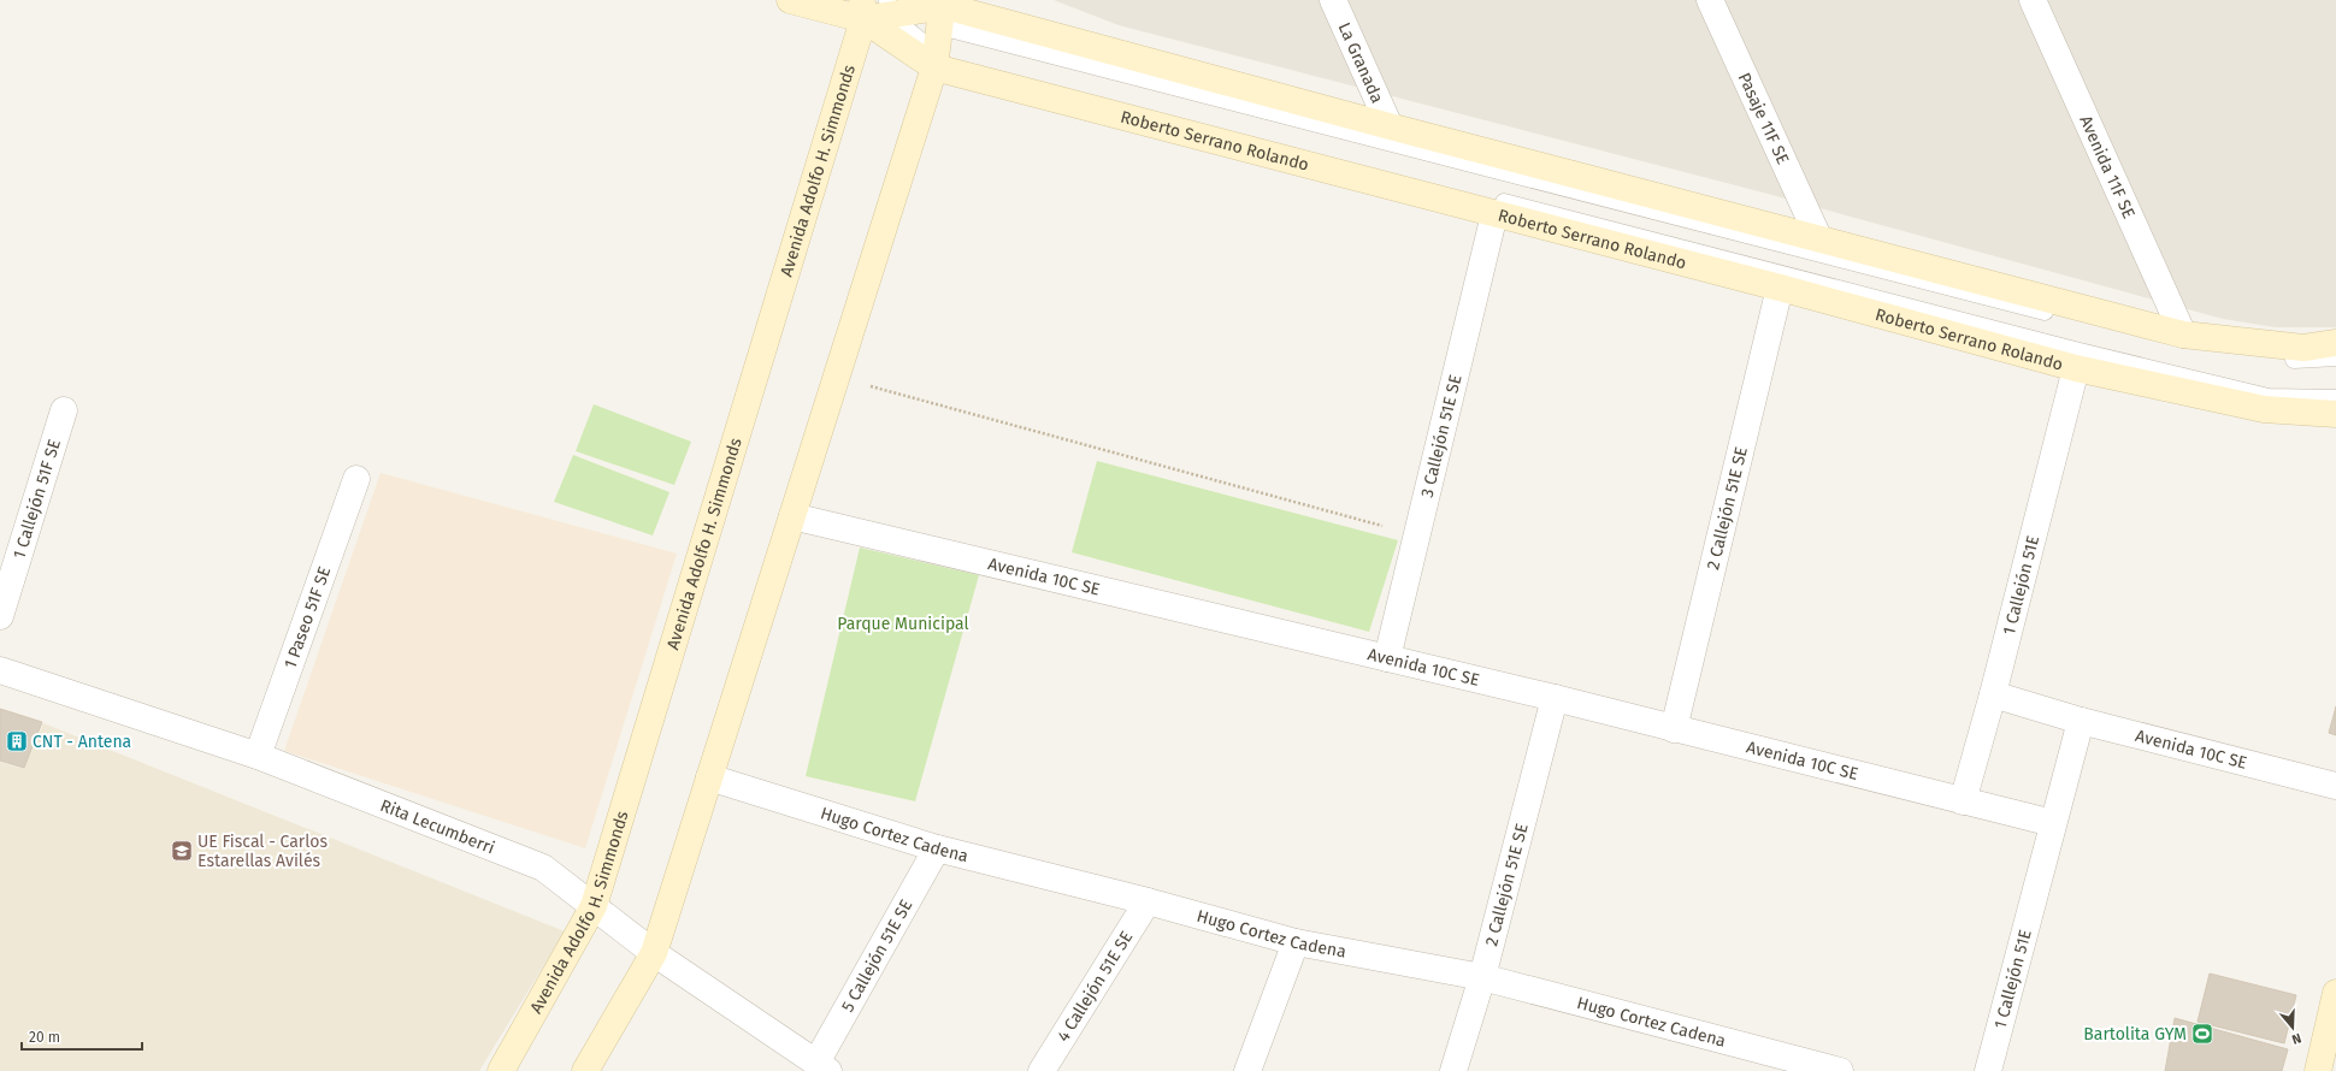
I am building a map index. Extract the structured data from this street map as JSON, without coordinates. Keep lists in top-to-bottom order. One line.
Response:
{"streets":{"main road":["Roberto Serrano Rolando","Avenida Adolfo H. Simmonds"],"street":["La Granada","Pasaje 11F SE","Avenida 11F SE","3 Callejón 51E SE","1 Callejón 51F SE","2 Callejón 51E SE","Avenida 10C SE","1 Callejón 51E","1 Paseo 51F SE","Rita Lecumberri","Hugo Cortez Cadena","5 Callejón 51E SE","4 Callejón 51E SE"]},"crossings":[["La Granada","Roberto Serrano Rolando"],["Pasaje 11F SE","Roberto Serrano Rolando"],["Roberto Serrano Rolando","Avenida 11F SE"],["Roberto Serrano Rolando","Avenida Adolfo H. Simmonds"],["Roberto Serrano Rolando","3 Callejón 51E SE"],["Roberto Serrano Rolando","2 Callejón 51E SE"],["Roberto Serrano Rolando","1 Callejón 51E"],["Avenida Adolfo H. Simmonds","Rita Lecumberri"],["3 Callejón 51E SE","Avenida 10C SE"],["2 Callejón 51E SE","Avenida 10C SE"],["2 Callejón 51E SE","Hugo Cortez Cadena"],["Avenida 10C SE","1 Callejón 51E"],["1 Paseo 51F SE","Rita Lecumberri"],["Rita Lecumberri","5 Callejón 51E SE"],["Hugo Cortez Cadena","5 Callejón 51E SE"],["Hugo Cortez Cadena","4 Callejón 51E SE"]],"parks":["Parque Municipal"],"places":{"building":["CNT - Antena"],"school or university":["UE Fiscal - Carlos Estarellas Avilés"],"sports":["Bartolita GYM"]},"scale_bar":"20 m","north":"bottom"}
